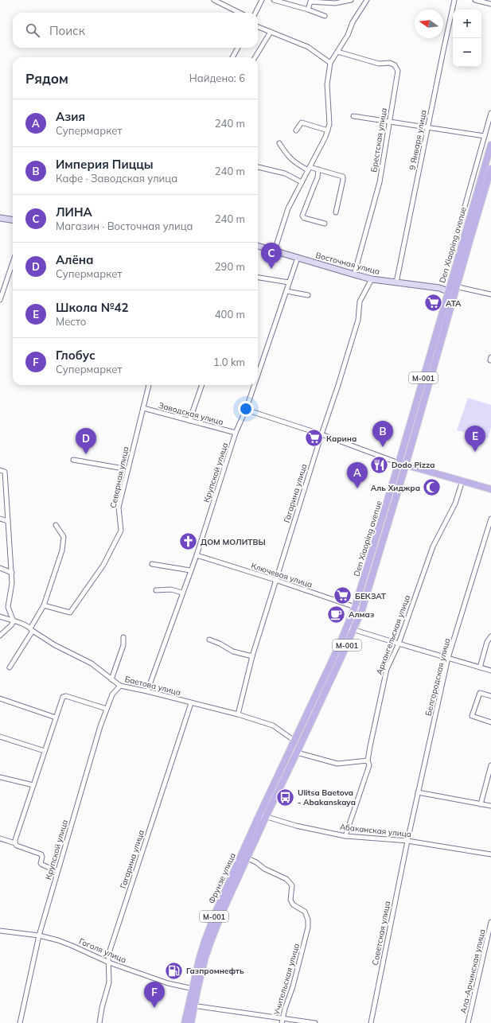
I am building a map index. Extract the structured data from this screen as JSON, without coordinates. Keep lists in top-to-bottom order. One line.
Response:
{"streets":{"main road":["Den Xiaoping avenue","M-001","Фрунзе улица"],"street":["Брестская улица","9 Января улица","Восточная улица","Заводская улица","Крупской улица","Северная улица","Гагарина улица","Ключевая улица","Архангельская улица","Белгородская улица","Баетова улица","Абаканская улица","Советская улица","Гоголя улица","Ала-Арчинская улица","Учительская улица"]},"crossings":[["Брестская улица","Восточная улица"],["9 Января улица","Восточная улица"],["Den Xiaoping avenue","Восточная улица"],["Den Xiaoping avenue","Ключевая улица"],["Den Xiaoping avenue","Баетова улица"],["Den Xiaoping avenue","Абаканская улица"],["Den Xiaoping avenue","Фрунзе улица"],["Восточная улица","Крупской улица"],["Восточная улица","Гагарина улица"],["Заводская улица","Крупской улица"],["Заводская улица","Северная улица"],["Крупской улица","Ключевая улица"],["Крупской улица","Баетова улица"],["Крупской улица","Гоголя улица"],["Гагарина улица","Ключевая улица"],["Гагарина улица","Баетова улица"],["Гагарина улица","Гоголя улица"],["Архангельская улица","Абаканская улица"],["Белгородская улица","Абаканская улица"],["Белгородская улица","Советская улица"],["Абаканская улица","Фрунзе улица"],["Абаканская улица","Советская улица"],["Фрунзе улица","Гоголя улица"],["Фрунзе улица","Учительская улица"]],"places":{"supermarket":["АТА","Карина","БЕКЗАТ"],"restaurant":["Dodo Pizza"],"mosque":["Аль Хиджра"],"church":["ДОМ МОЛИТВЫ"],"cafe":["Алмаз"],"bus stop":["Ulitsa Baetova - Abakanskaya"],"fuel station":["Газпромнефть"]},"north":"left","page":{"map_buttons":["+","−"],"search":"Поиск","heading":["Рядом","Найдено: 6"],"list":[{"mark":"A","name":"Азия","note":"Супермаркет","value":"240 m"},{"mark":"B","name":"Империя Пиццы","note":"Кафе · Заводская улица","value":"240 m"},{"mark":"C","name":"ЛИНА","note":"Магазин · Восточная улица","value":"240 m"},{"mark":"D","name":"Алёна","note":"Супермаркет","value":"290 m"},{"mark":"E","name":"Школа №42","note":"Место","value":"400 m"},{"mark":"F","name":"Глобус","note":"Супермаркет","value":"1.0 km"}],"pins":["C","B","E","D","A","F"]}}
